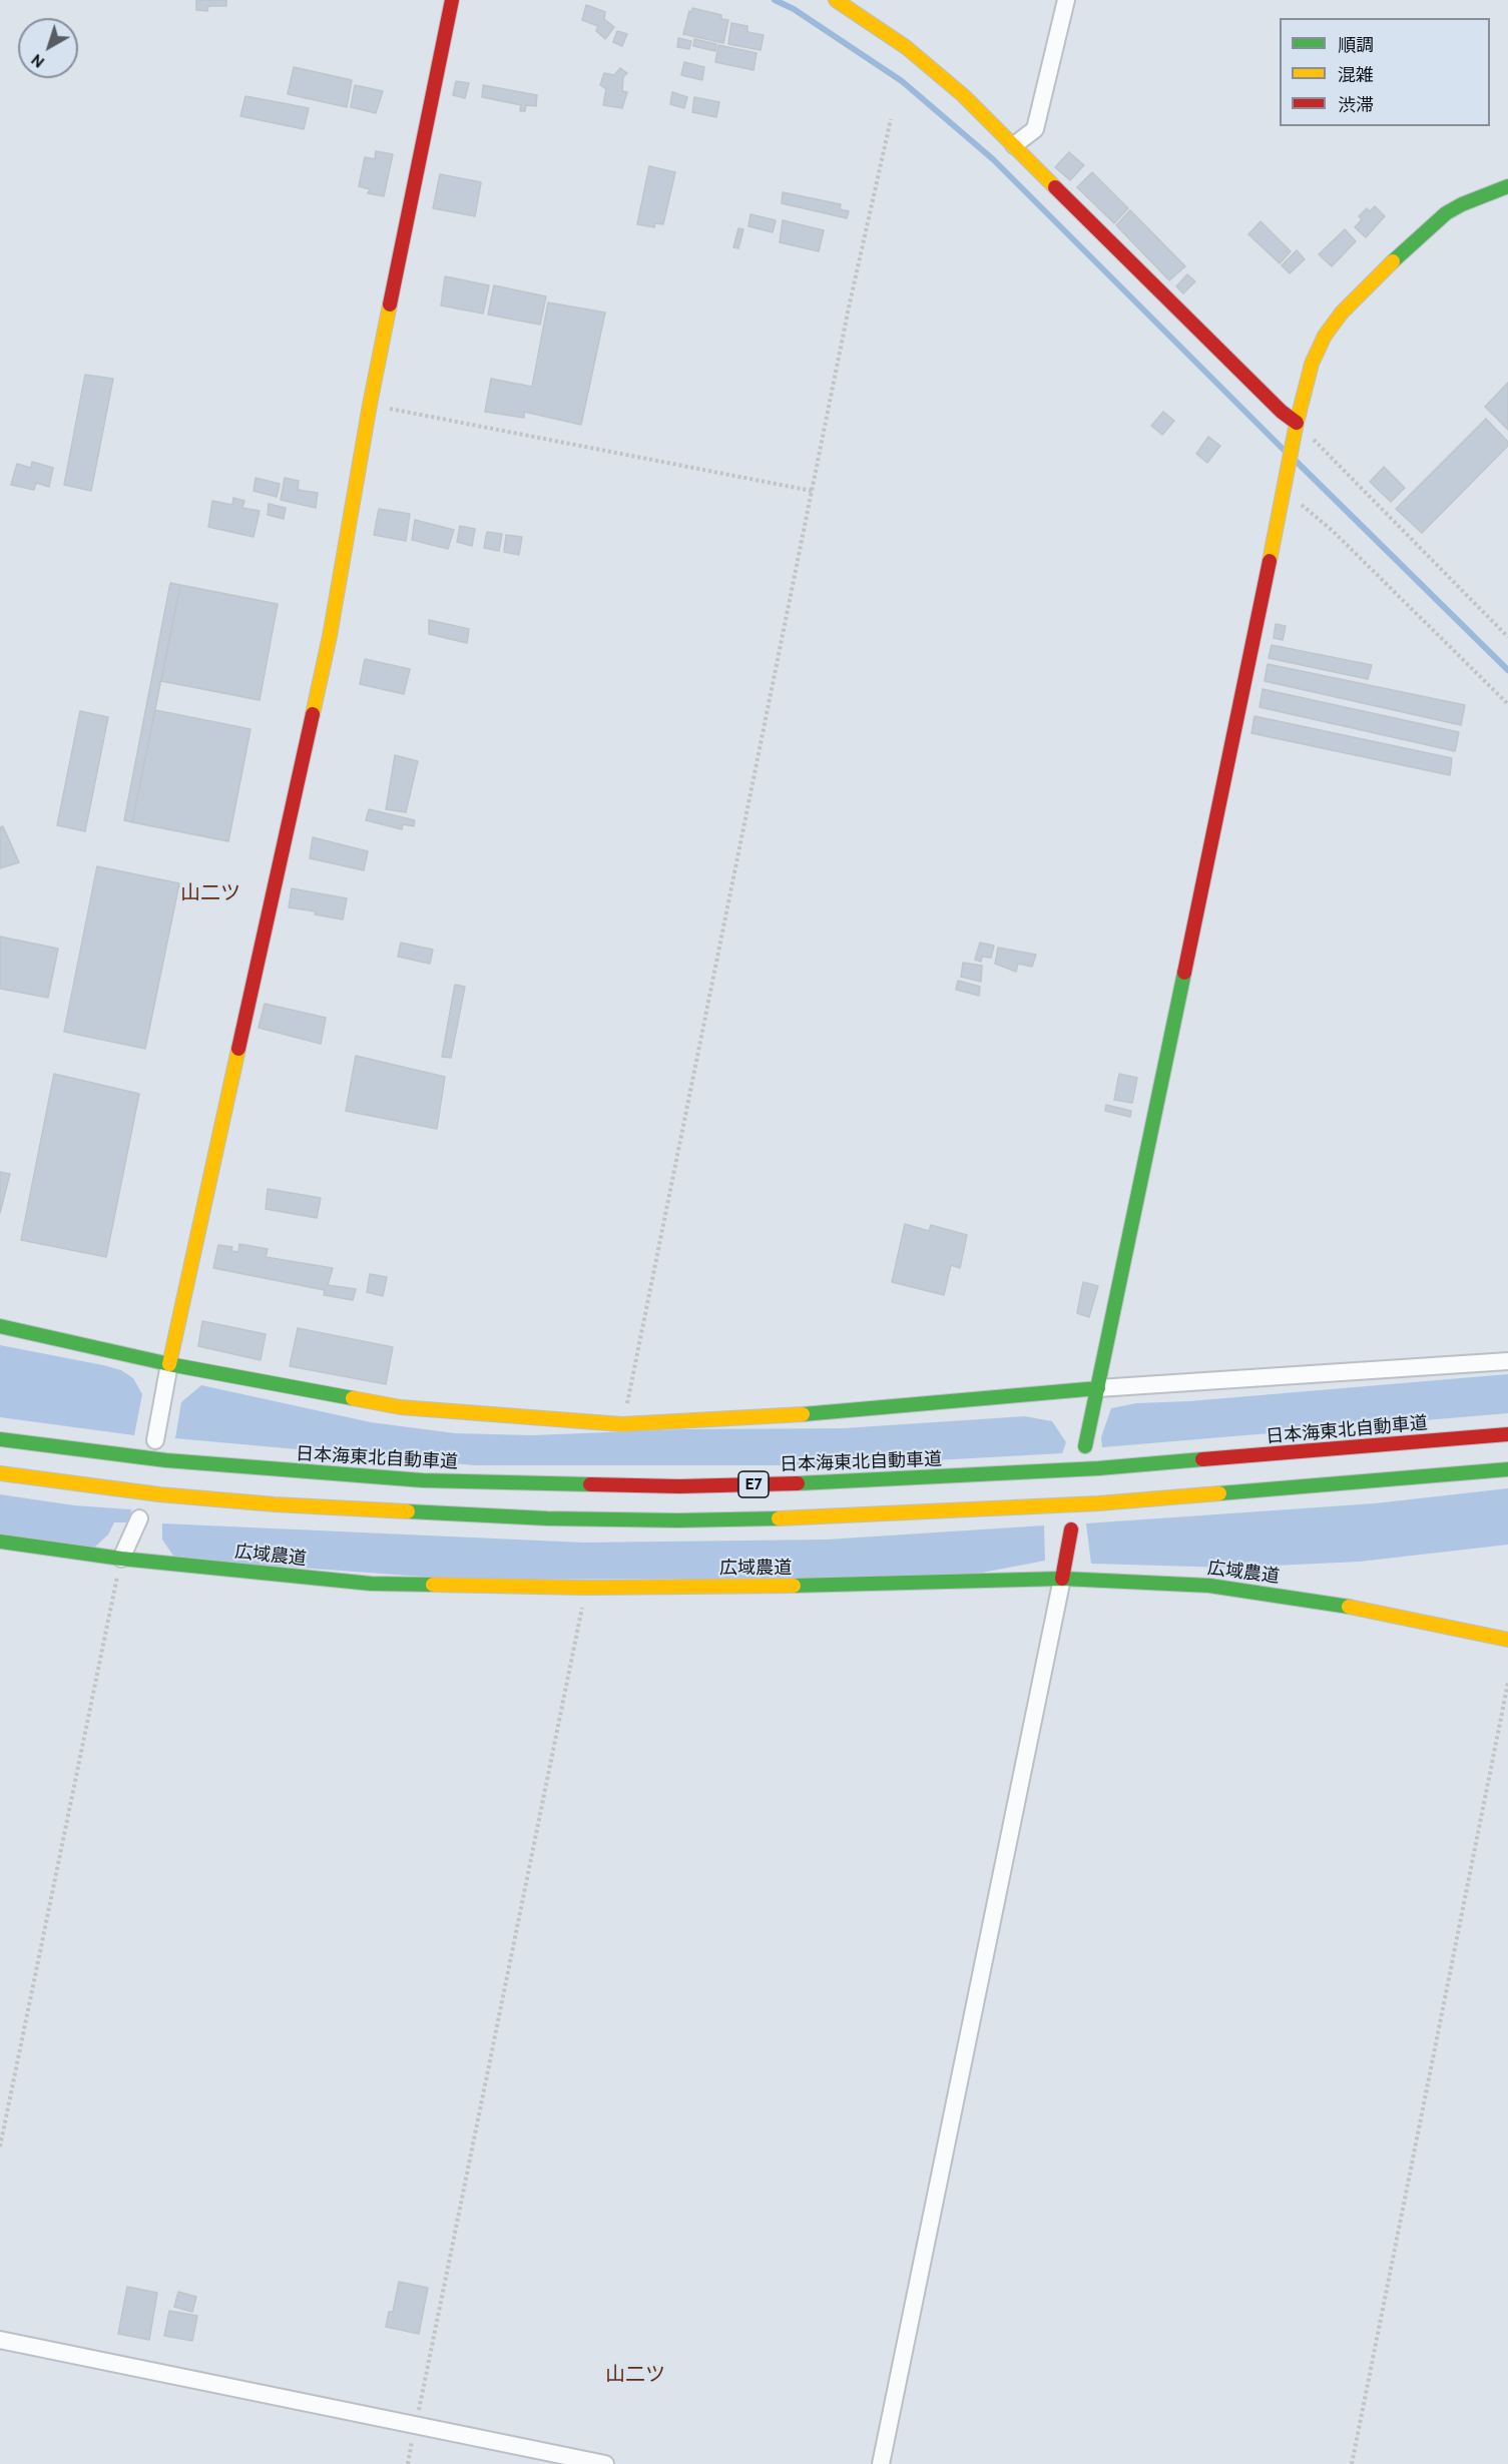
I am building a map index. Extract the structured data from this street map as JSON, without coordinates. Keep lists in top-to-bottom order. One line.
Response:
{"streets":{"main road":["日本海東北自動車道","E7","広域農道"]},"districts":["山二ツ","山二ツ"],"legend":["順調","混雑","渋滞"],"north":"bottom left"}
